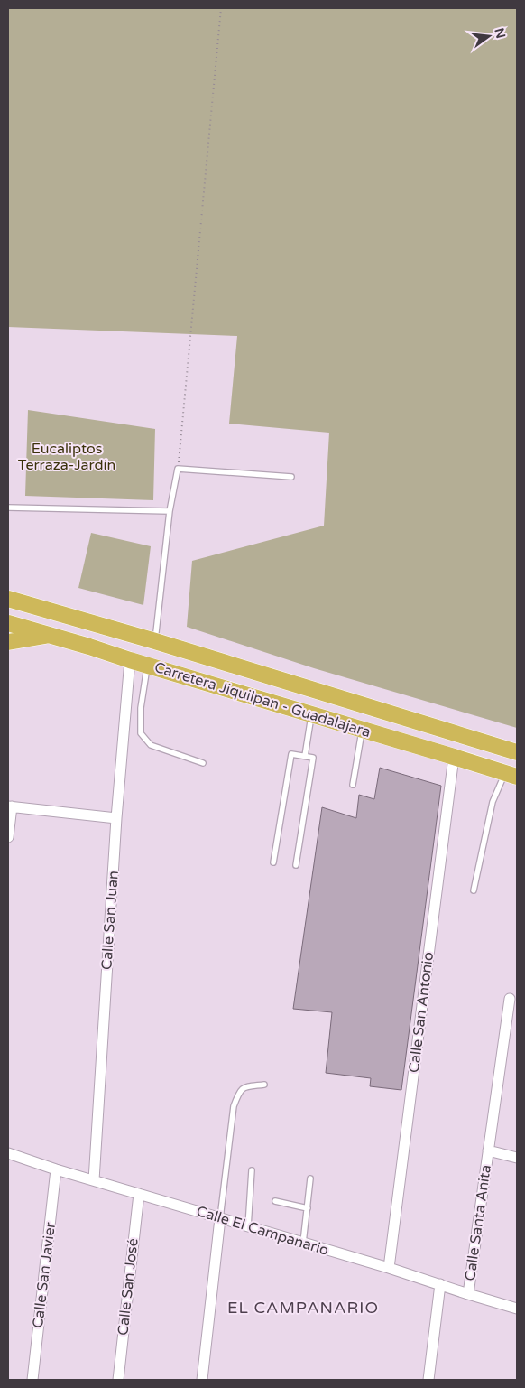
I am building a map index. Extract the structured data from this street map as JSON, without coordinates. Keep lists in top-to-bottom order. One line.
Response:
{"streets":{"highway":["Carretera Jiquilpan - Guadalajara"],"street":["Calle San Juan","Calle San Antonio","Calle Santa Anita","Calle El Campanario","Calle San Javier","Calle San José"]},"crossings":[["Carretera Jiquilpan - Guadalajara","Calle San Juan"],["Carretera Jiquilpan - Guadalajara","Calle San Antonio"],["Calle San Juan","Calle El Campanario"],["Calle San Antonio","Calle El Campanario"],["Calle Santa Anita","Calle El Campanario"],["Calle El Campanario","Calle San Javier"],["Calle El Campanario","Calle San José"]],"districts":["EL CAMPANARIO"],"parks":["Eucaliptos Terraza-Jardín"],"north":"right"}
